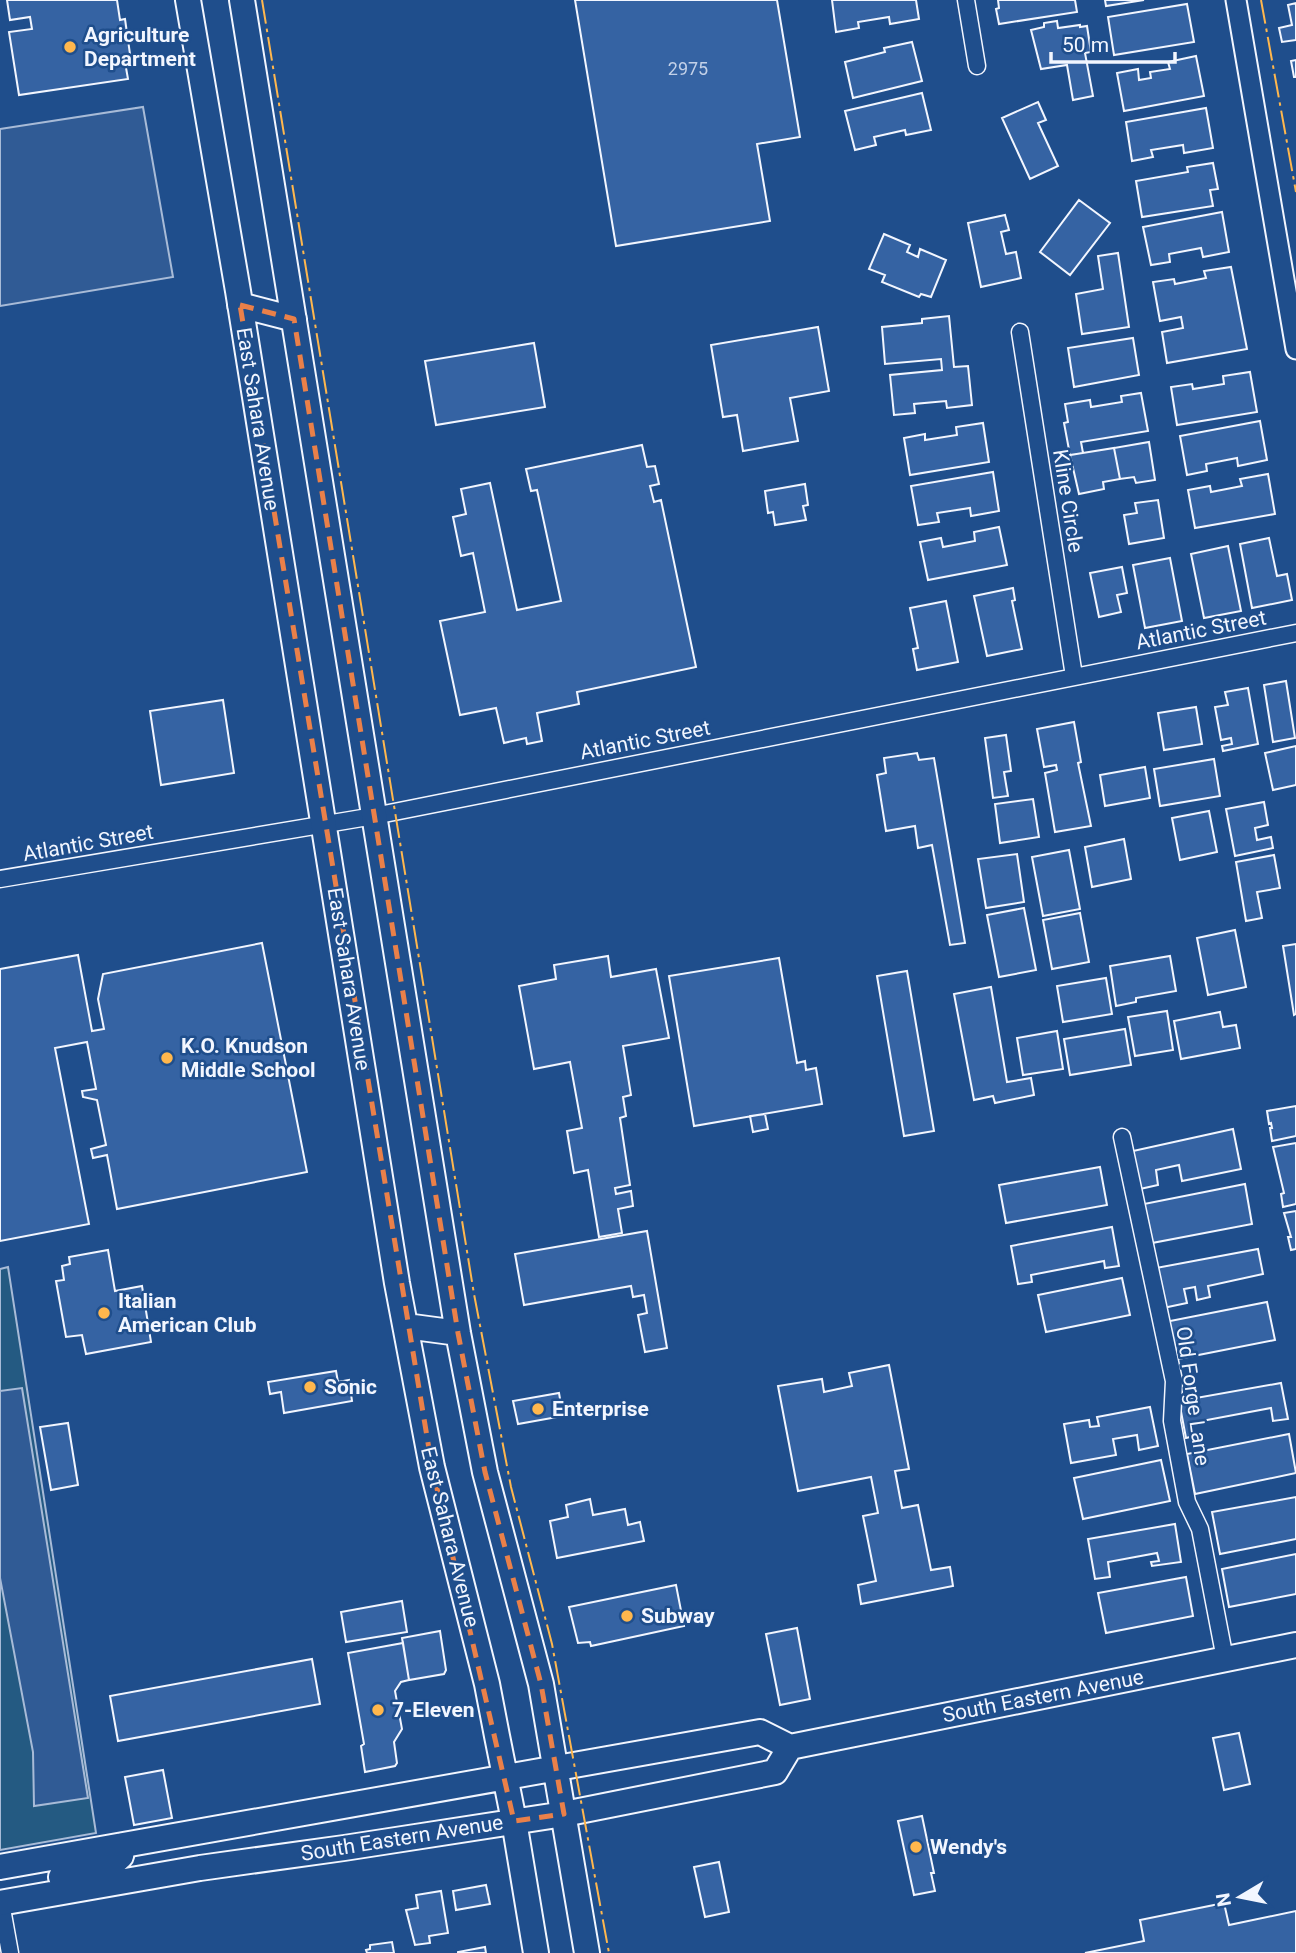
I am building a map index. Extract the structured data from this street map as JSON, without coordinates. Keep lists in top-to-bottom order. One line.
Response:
{"streets":{"main road":["East Sahara Avenue","South Eastern Avenue"],"street":["Kline Circle","Atlantic Street","Old Forge Lane"]},"crossings":[["East Sahara Avenue","Atlantic Street"],["East Sahara Avenue","South Eastern Avenue"],["Kline Circle","Atlantic Street"],["Old Forge Lane","South Eastern Avenue"]],"places":["Agriculture Department","K.O. Knudson Middle School","Italian American Club","Sonic","Enterprise","Subway","7-Eleven","Wendy's"],"house_numbers":["2975"],"scale_bar":"50 m","north":"left"}
